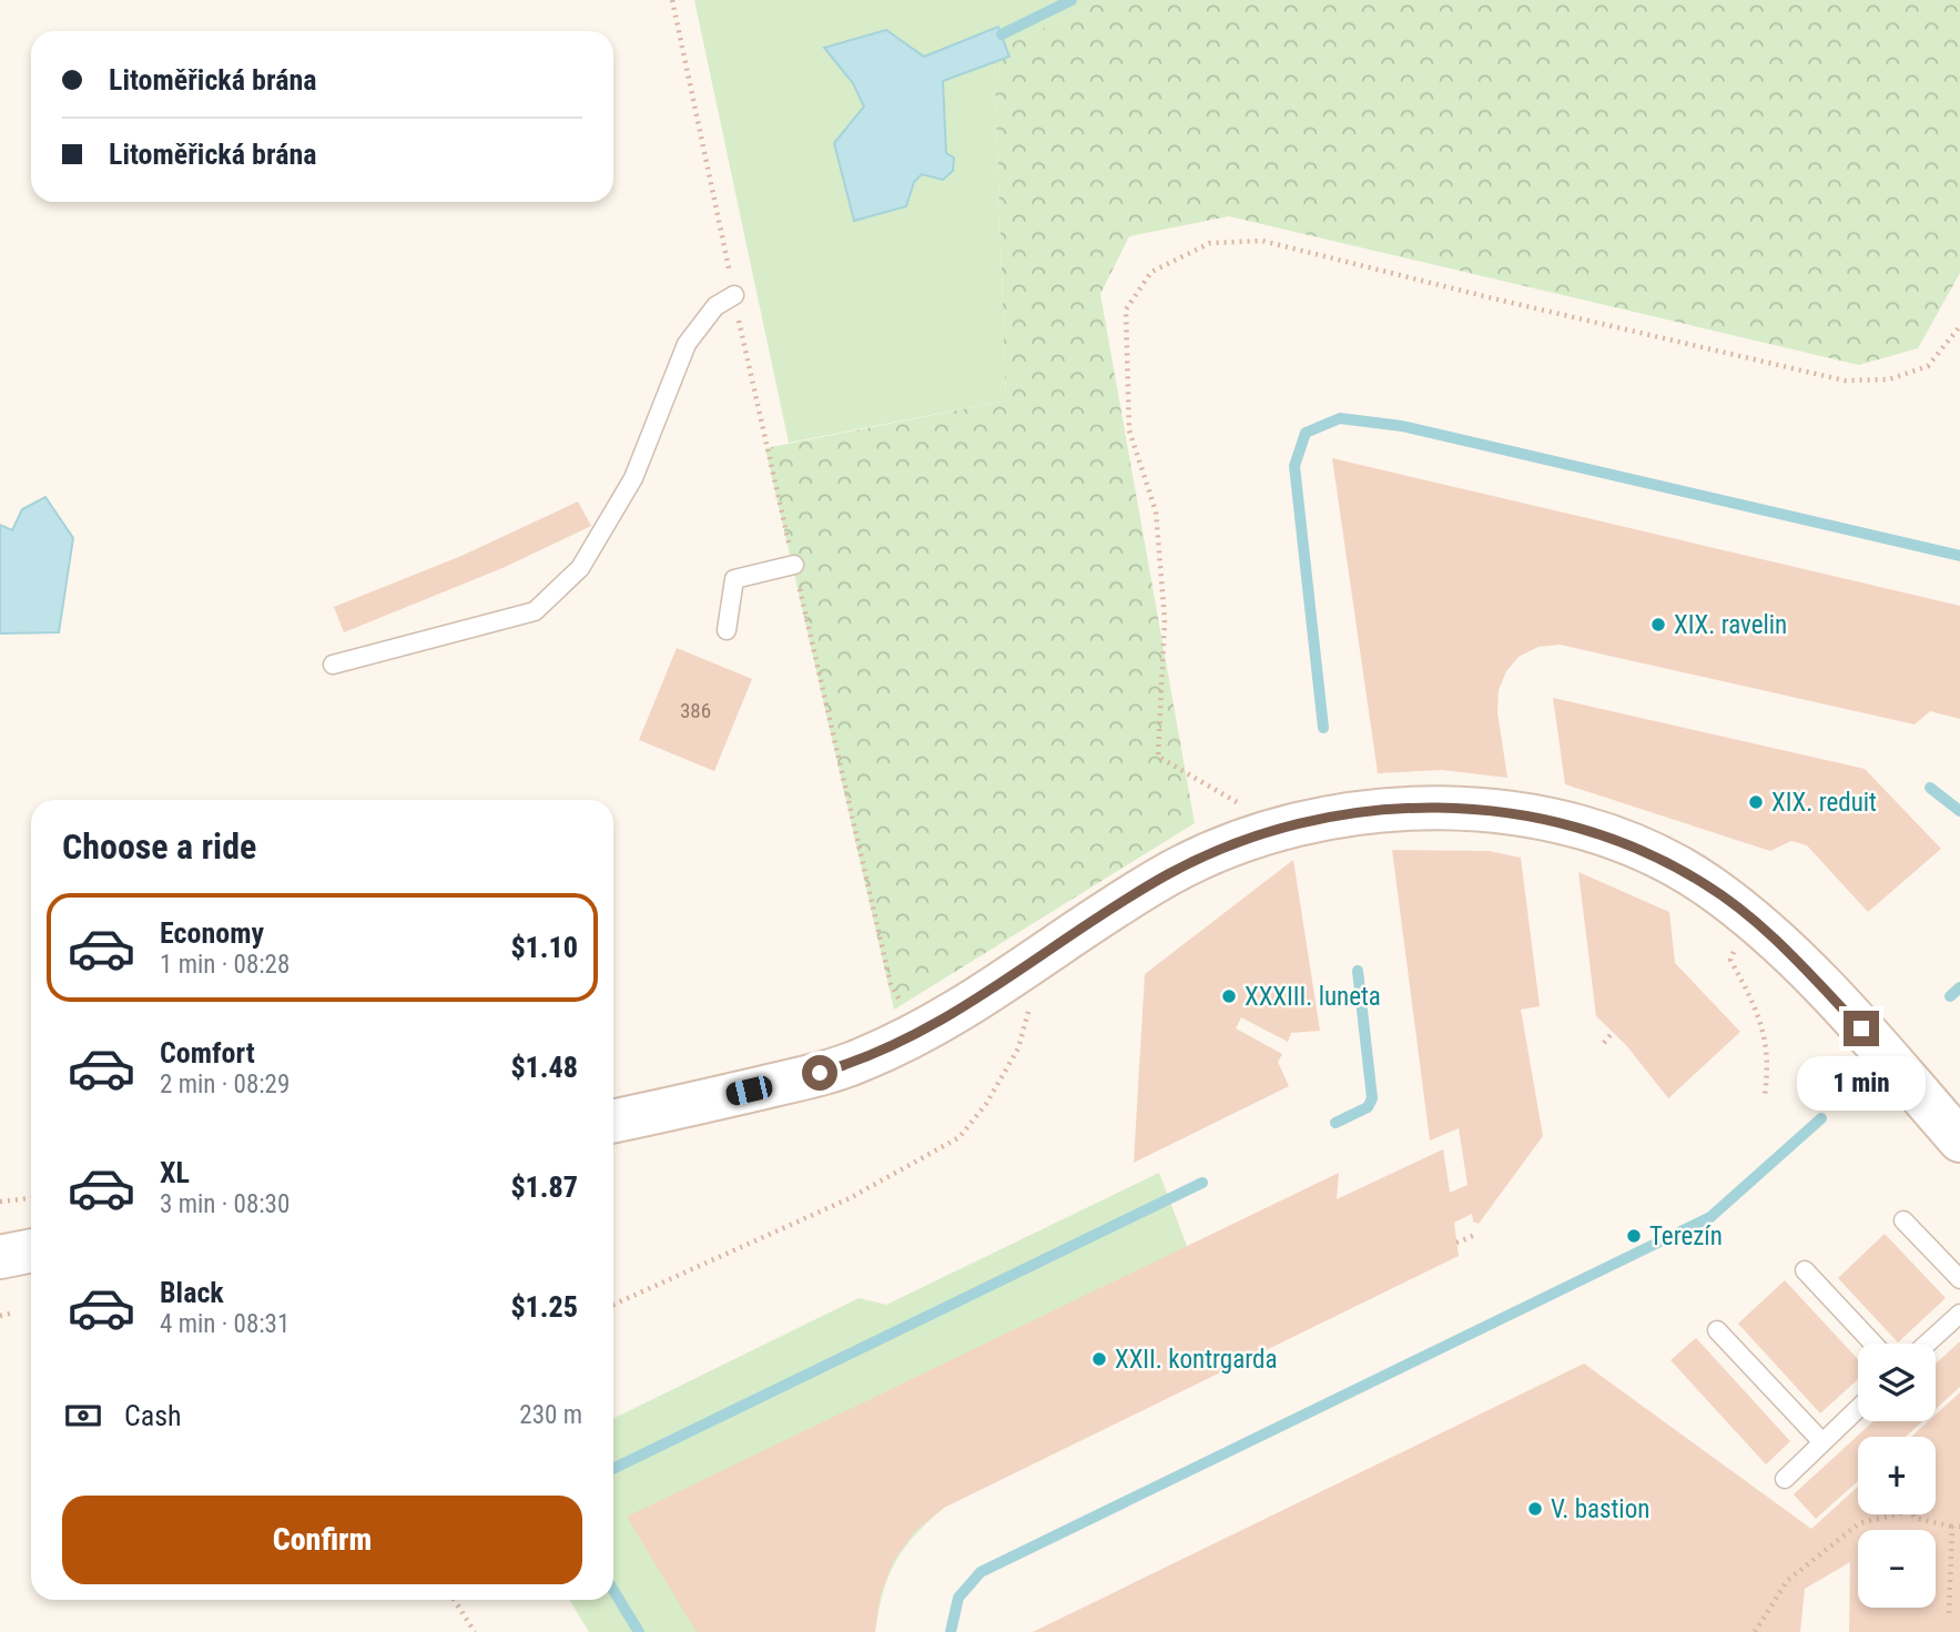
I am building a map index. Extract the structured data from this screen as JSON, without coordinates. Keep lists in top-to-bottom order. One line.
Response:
{"places":["XIX. ravelin","XIX. reduit","XXXIII. luneta","Terezín","XXII. kontrgarda","V. bastion"],"house_numbers":["386"],"page":{"banner":["Litoměřická brána","Litoměřická brána"],"heading":"Choose a ride","list":[{"name":"Economy","note":"1 min · 08:28","value":"$1.10"},{"name":"Comfort","note":"2 min · 08:29","value":"$1.48"},{"name":"XL","note":"3 min · 08:30","value":"$1.87"},{"name":"Black","note":"4 min · 08:31","value":"$1.25"}],"bubble":"1 min","map_buttons":["+","−"],"pay":["Cash","230 m"],"buttons":"Confirm"}}
